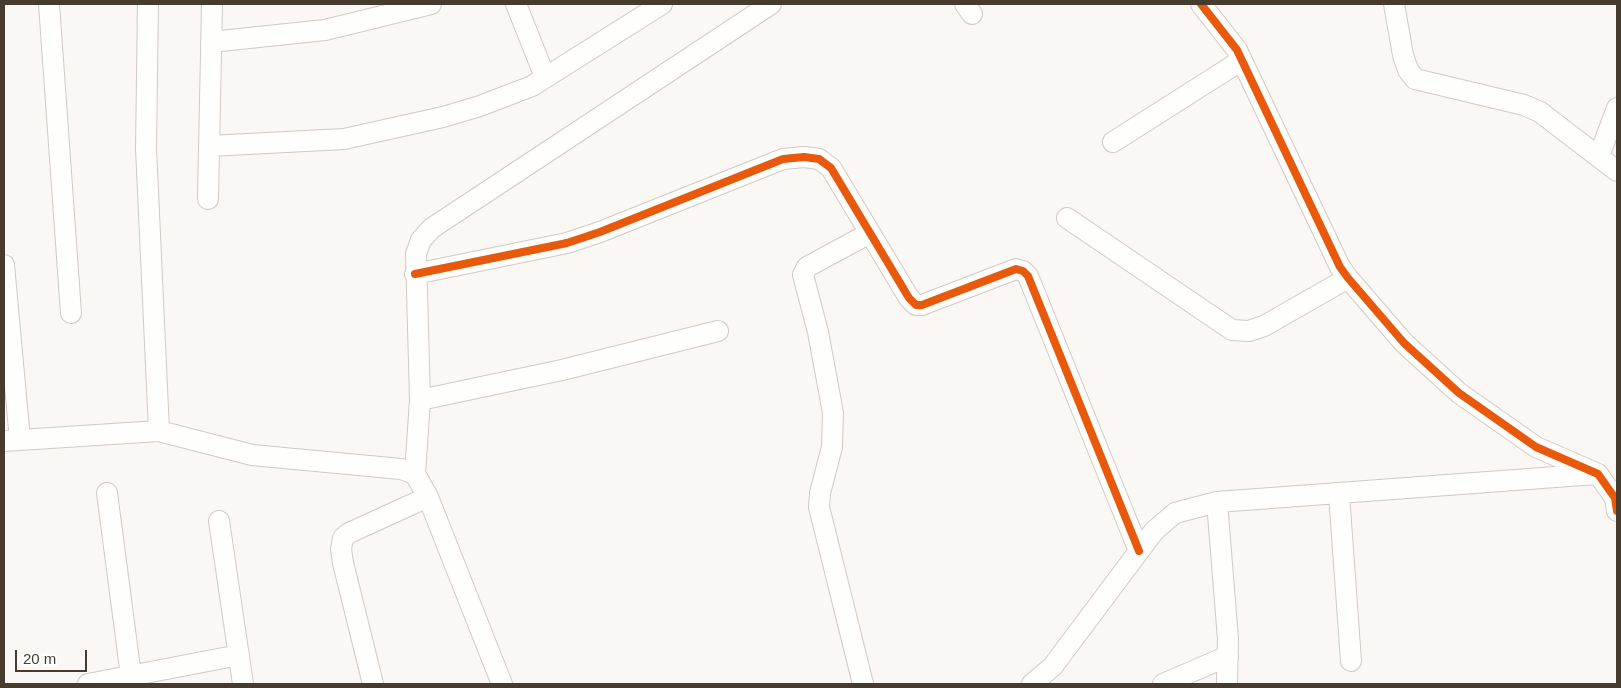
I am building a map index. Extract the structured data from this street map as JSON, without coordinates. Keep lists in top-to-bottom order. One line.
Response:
{"scale_bar":"20 m"}
